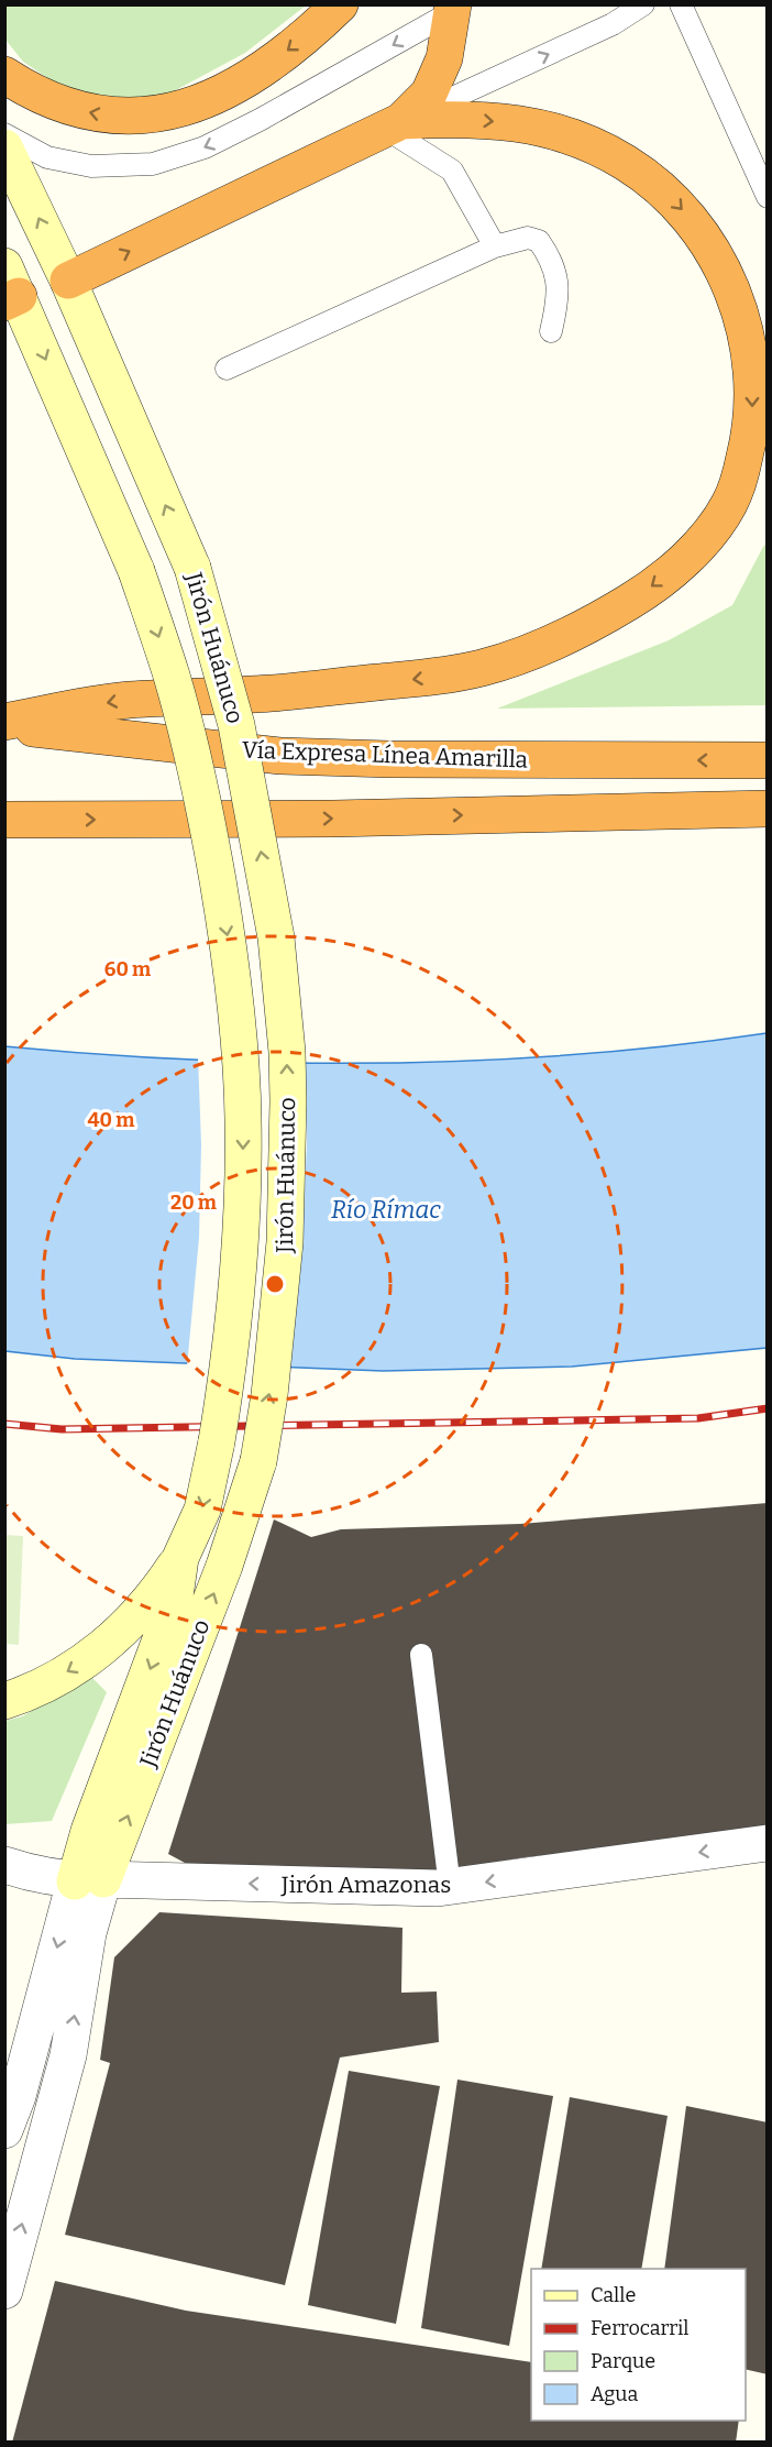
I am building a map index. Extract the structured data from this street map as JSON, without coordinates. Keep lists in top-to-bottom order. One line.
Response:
{"streets":{"highway":["Vía Expresa Línea Amarilla"],"main road":["Jirón Huánuco"],"street":["Jirón Amazonas"]},"crossings":[["Jirón Huánuco","Jirón Amazonas"]],"one_way":["Jirón Amazonas"],"water":["Río Rímac"],"legend":["Calle","Ferrocarril","Parque","Agua"],"rings":["60 m","40 m","20 m"]}
